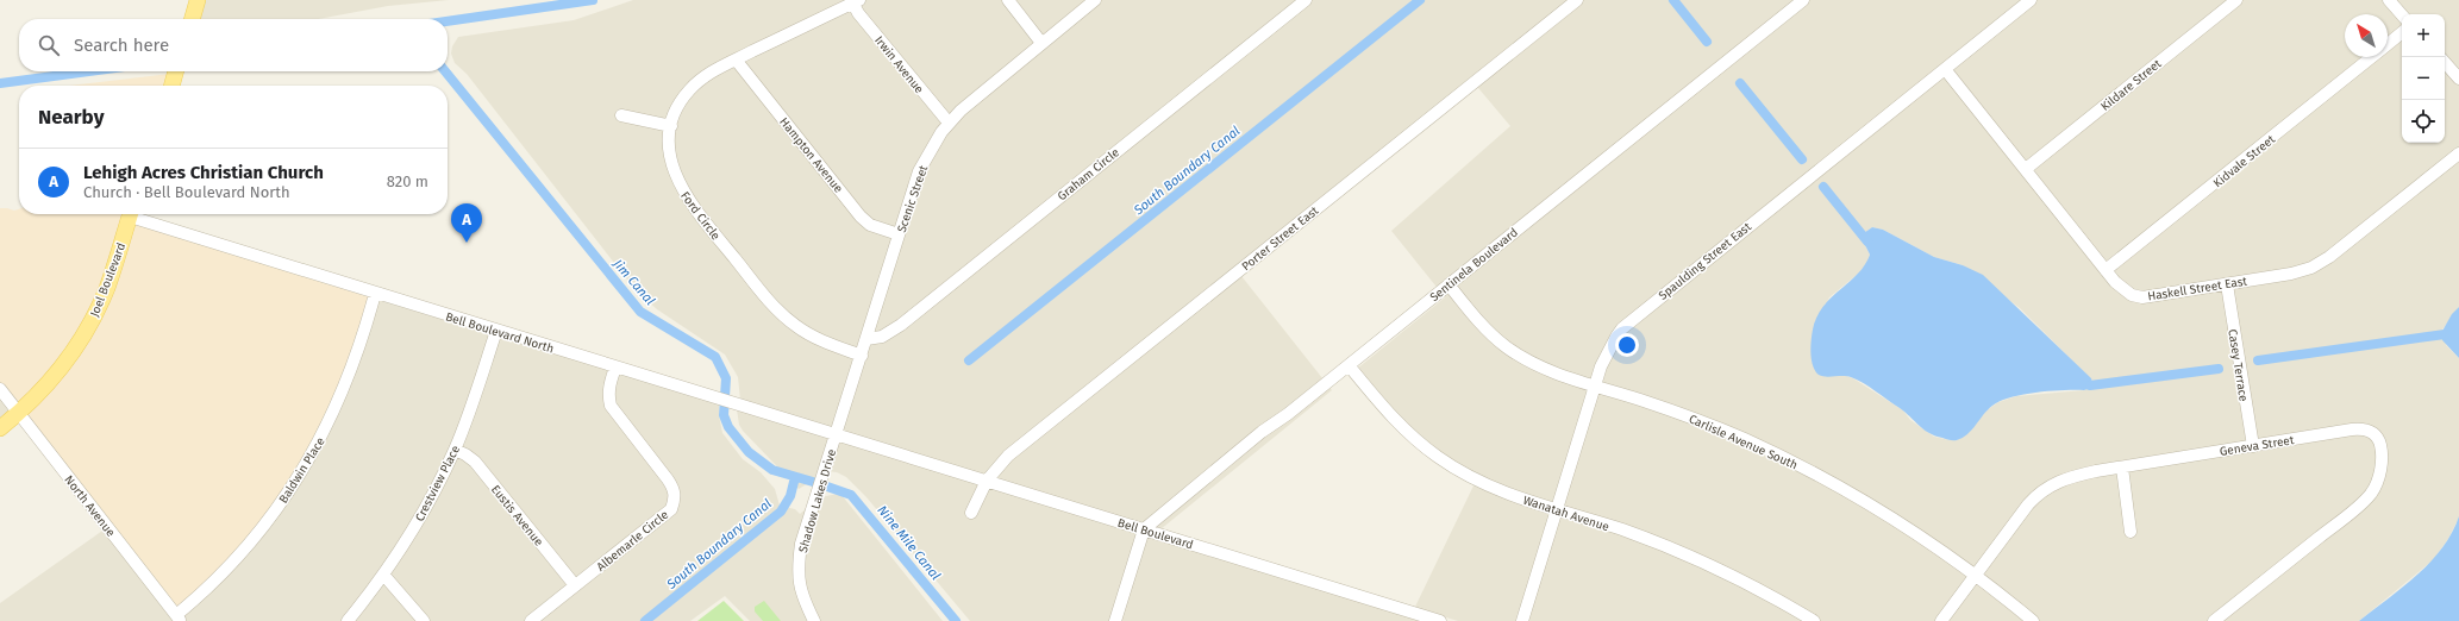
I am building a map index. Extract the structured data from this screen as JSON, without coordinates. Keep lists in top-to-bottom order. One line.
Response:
{"streets":{"main road":["Joel Boulevard"],"street":["Irwin Avenue","Kildare Street","Hampton Avenue","Kidvale Street","Graham Circle","Scenic Street","Ford Circle","Porter Street East","Spaulding Street East","Sentinela Boulevard","Haskell Street East","Bell Boulevard North","Casey Terrace","Carlisle Avenue South","Geneva Street","Baldwin Place","Crestview Place","Shadow Lakes Drive","North Avenue","Wanatah Avenue","Eustis Avenue","Bell Boulevard","Albemarle Circle"]},"crossings":[["Irwin Avenue","Scenic Street"],["Irwin Avenue","Ford Circle"],["Kildare Street","Haskell Street East"],["Hampton Avenue","Scenic Street"],["Hampton Avenue","Ford Circle"],["Kidvale Street","Haskell Street East"],["Graham Circle","Scenic Street"],["Scenic Street","Ford Circle"],["Scenic Street","Bell Boulevard North"],["Scenic Street","Shadow Lakes Drive"],["Porter Street East","Bell Boulevard"],["Spaulding Street East","Haskell Street East"],["Spaulding Street East","Carlisle Avenue South"],["Spaulding Street East","Wanatah Avenue"],["Sentinela Boulevard","Carlisle Avenue South"],["Sentinela Boulevard","Wanatah Avenue"],["Sentinela Boulevard","Bell Boulevard"],["Joel Boulevard","North Avenue"],["Haskell Street East","Casey Terrace"],["Bell Boulevard North","Baldwin Place"],["Bell Boulevard North","Crestview Place"],["Bell Boulevard North","Shadow Lakes Drive"],["Bell Boulevard North","Bell Boulevard"],["Bell Boulevard North","Albemarle Circle"],["Casey Terrace","Geneva Street"],["Carlisle Avenue South","Geneva Street"],["Baldwin Place","North Avenue"],["Crestview Place","Eustis Avenue"],["Eustis Avenue","Albemarle Circle"]],"water":["South Boundary Canal","Jim Canal","Nine Mile Canal"],"north":"top left","page":{"map_buttons":["+","−"],"search":"Search here","heading":"Nearby","list":[{"mark":"A","name":"Lehigh Acres Christian Church","note":"Church · Bell Boulevard North","value":"820 m"}],"pins":"A"}}
